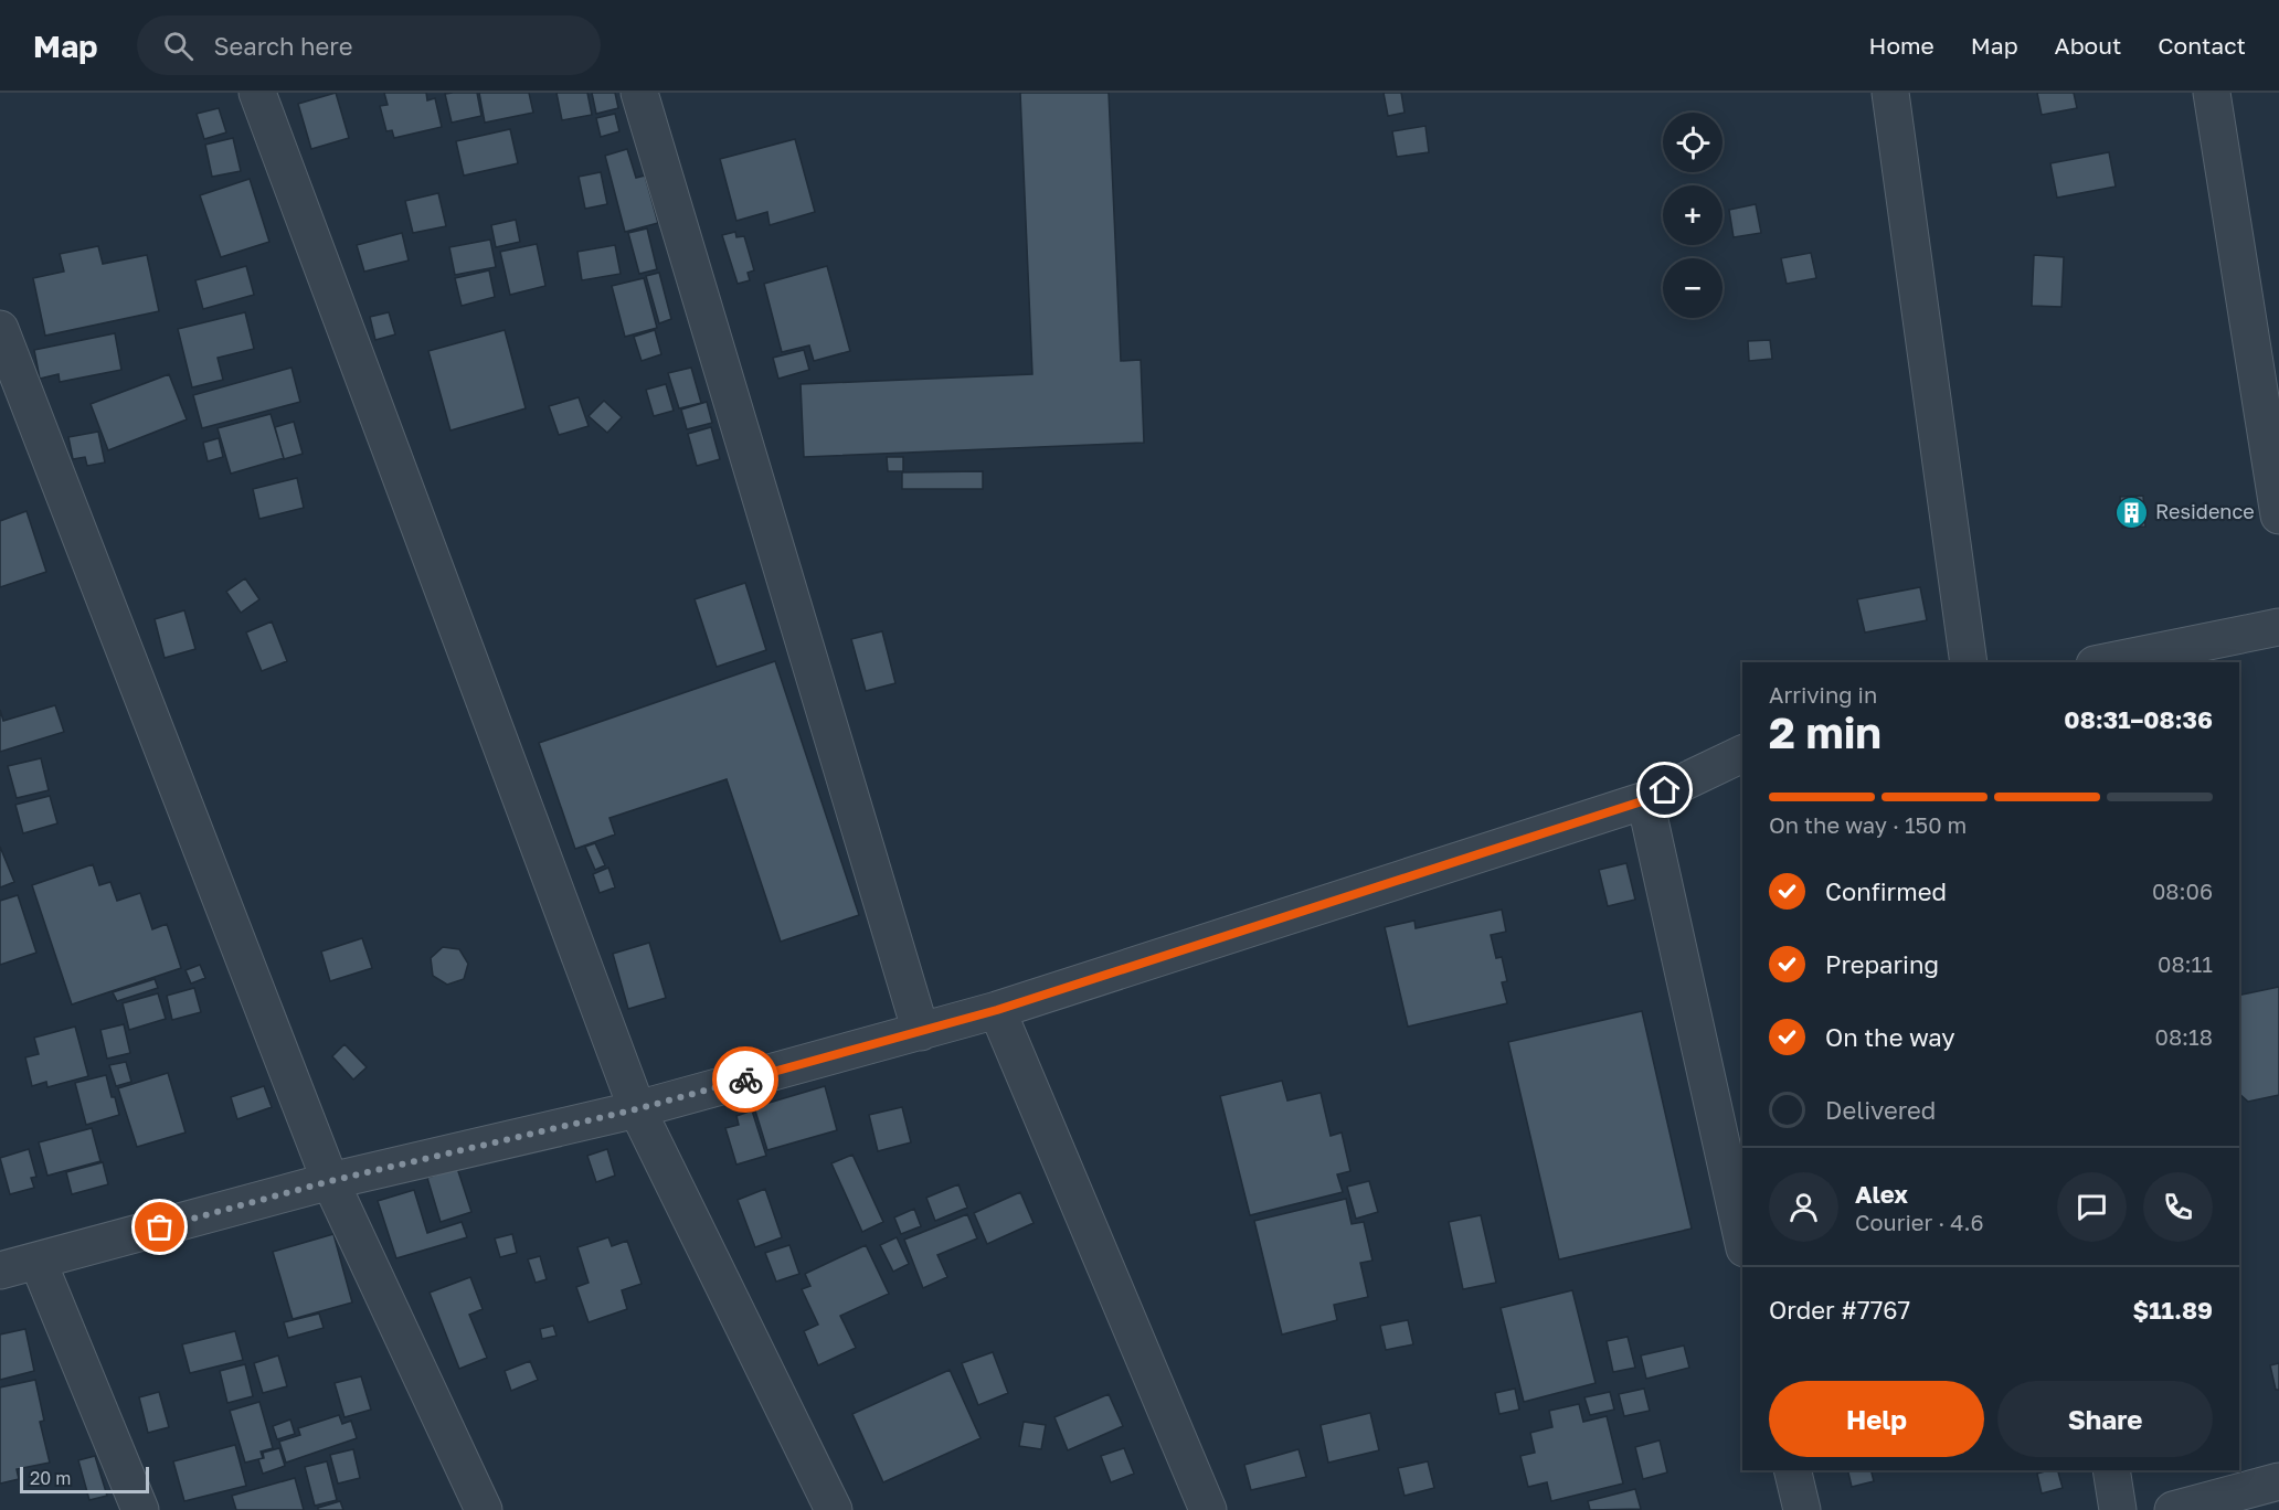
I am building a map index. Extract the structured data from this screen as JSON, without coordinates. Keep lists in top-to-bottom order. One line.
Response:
{"places":{"building":["Residence"]},"scale_bar":"20 m","page":{"header":"Map","search":"Search here","nav":["Home","Map","About","Contact"],"map_buttons":["+","−"],"heading":["2 min","Arriving in","08:31–08:36"],"panel":["Alex","Courier · 4.6","Order #7767","$11.89"],"bar":"On the way · 150 m","list":[["Confirmed","08:06"],["Preparing","08:11"],["On the way","08:18"],"Delivered"],"buttons":["Help","Share"],"scale":"20 m"}}
